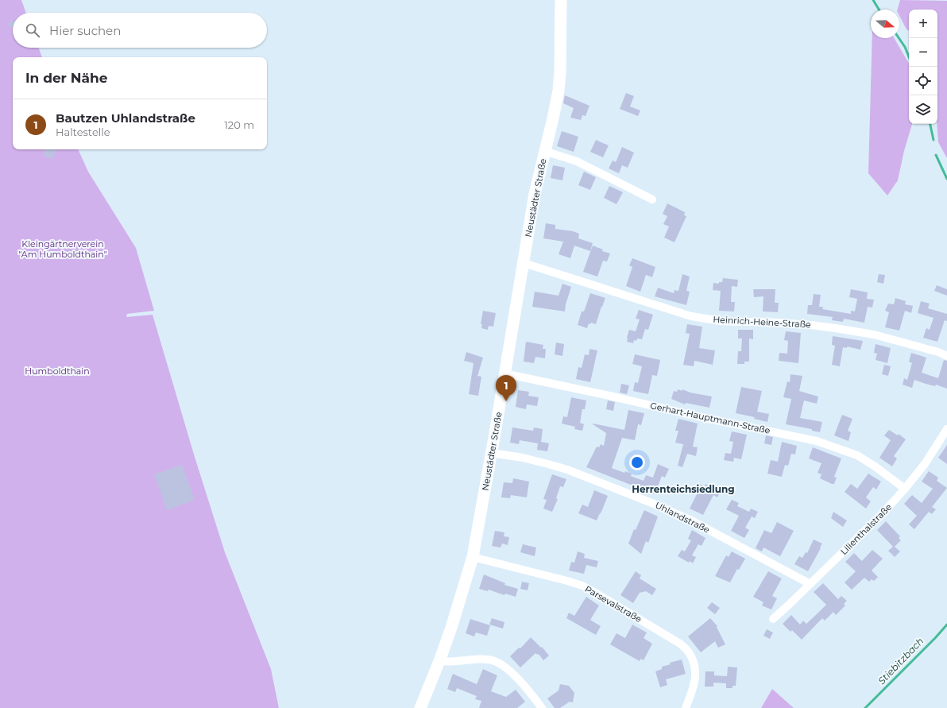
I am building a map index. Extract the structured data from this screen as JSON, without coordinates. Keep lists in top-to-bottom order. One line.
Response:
{"streets":{"street":["Neustädter Straße","Heinrich-Heine-Straße","Gerhart-Hauptmann-Straße","Uhlandstraße","Lilienthalstraße","Parsevalstraße"]},"crossings":[["Neustädter Straße","Heinrich-Heine-Straße"],["Neustädter Straße","Gerhart-Hauptmann-Straße"],["Neustädter Straße","Uhlandstraße"],["Neustädter Straße","Parsevalstraße"],["Gerhart-Hauptmann-Straße","Lilienthalstraße"],["Uhlandstraße","Lilienthalstraße"]],"districts":["Herrenteichsiedlung"],"water":["Stiebitzbach"],"parks":["Kleingärtnerverein \"Am Humboldthain\"","Humboldthain"],"north":"right","page":{"map_buttons":["+","−"],"search":"Hier suchen","heading":"In der Nähe","list":[{"mark":"1","name":"Bautzen Uhlandstraße","note":"Haltestelle","value":"120 m"}],"pins":"1"}}
